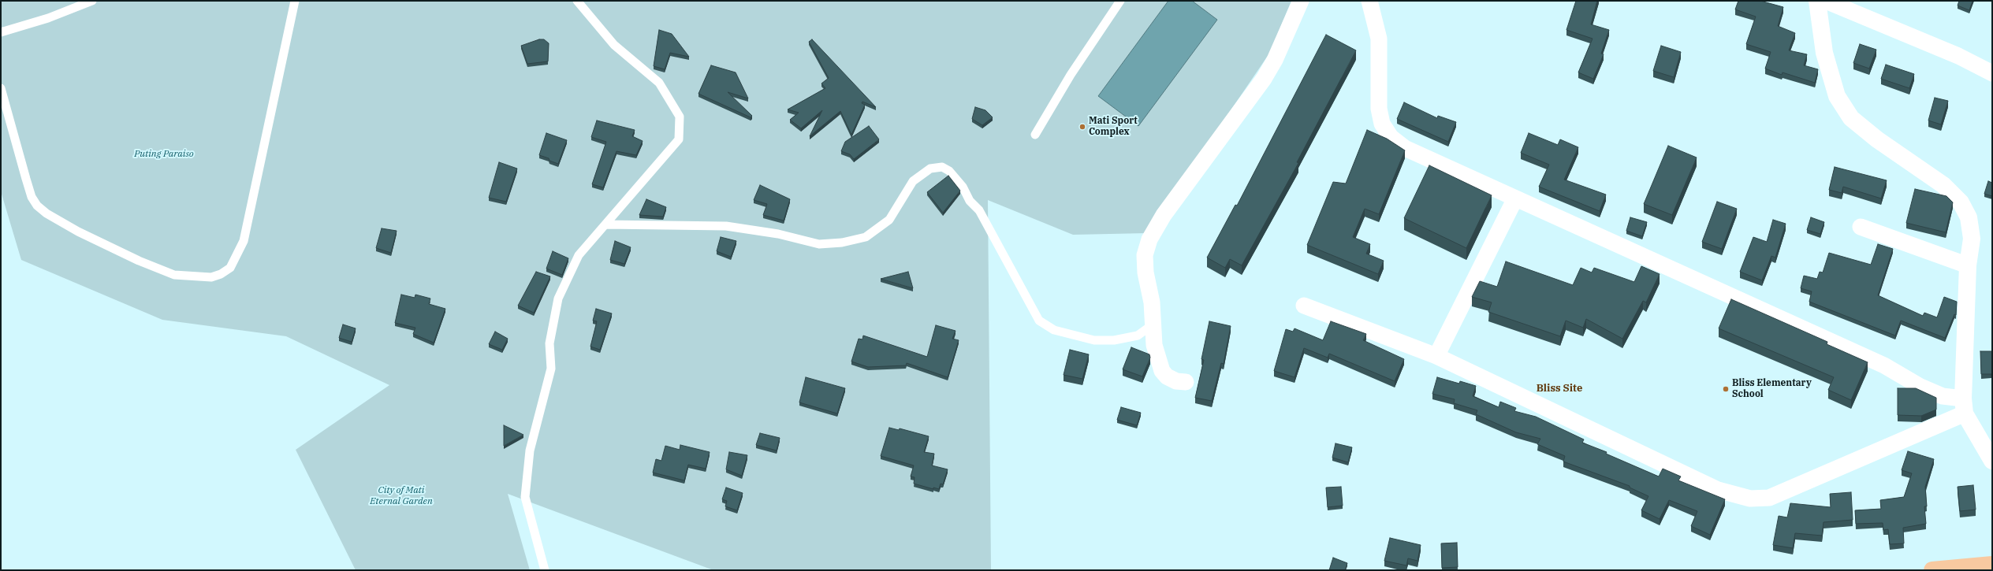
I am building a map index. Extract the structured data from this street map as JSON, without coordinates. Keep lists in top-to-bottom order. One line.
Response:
{"districts":["Bliss Site"],"parks":["Puting Paraiso","City of Mati Eternal Garden"],"places":["Mati Sport Complex","Bliss Elementary School"]}
